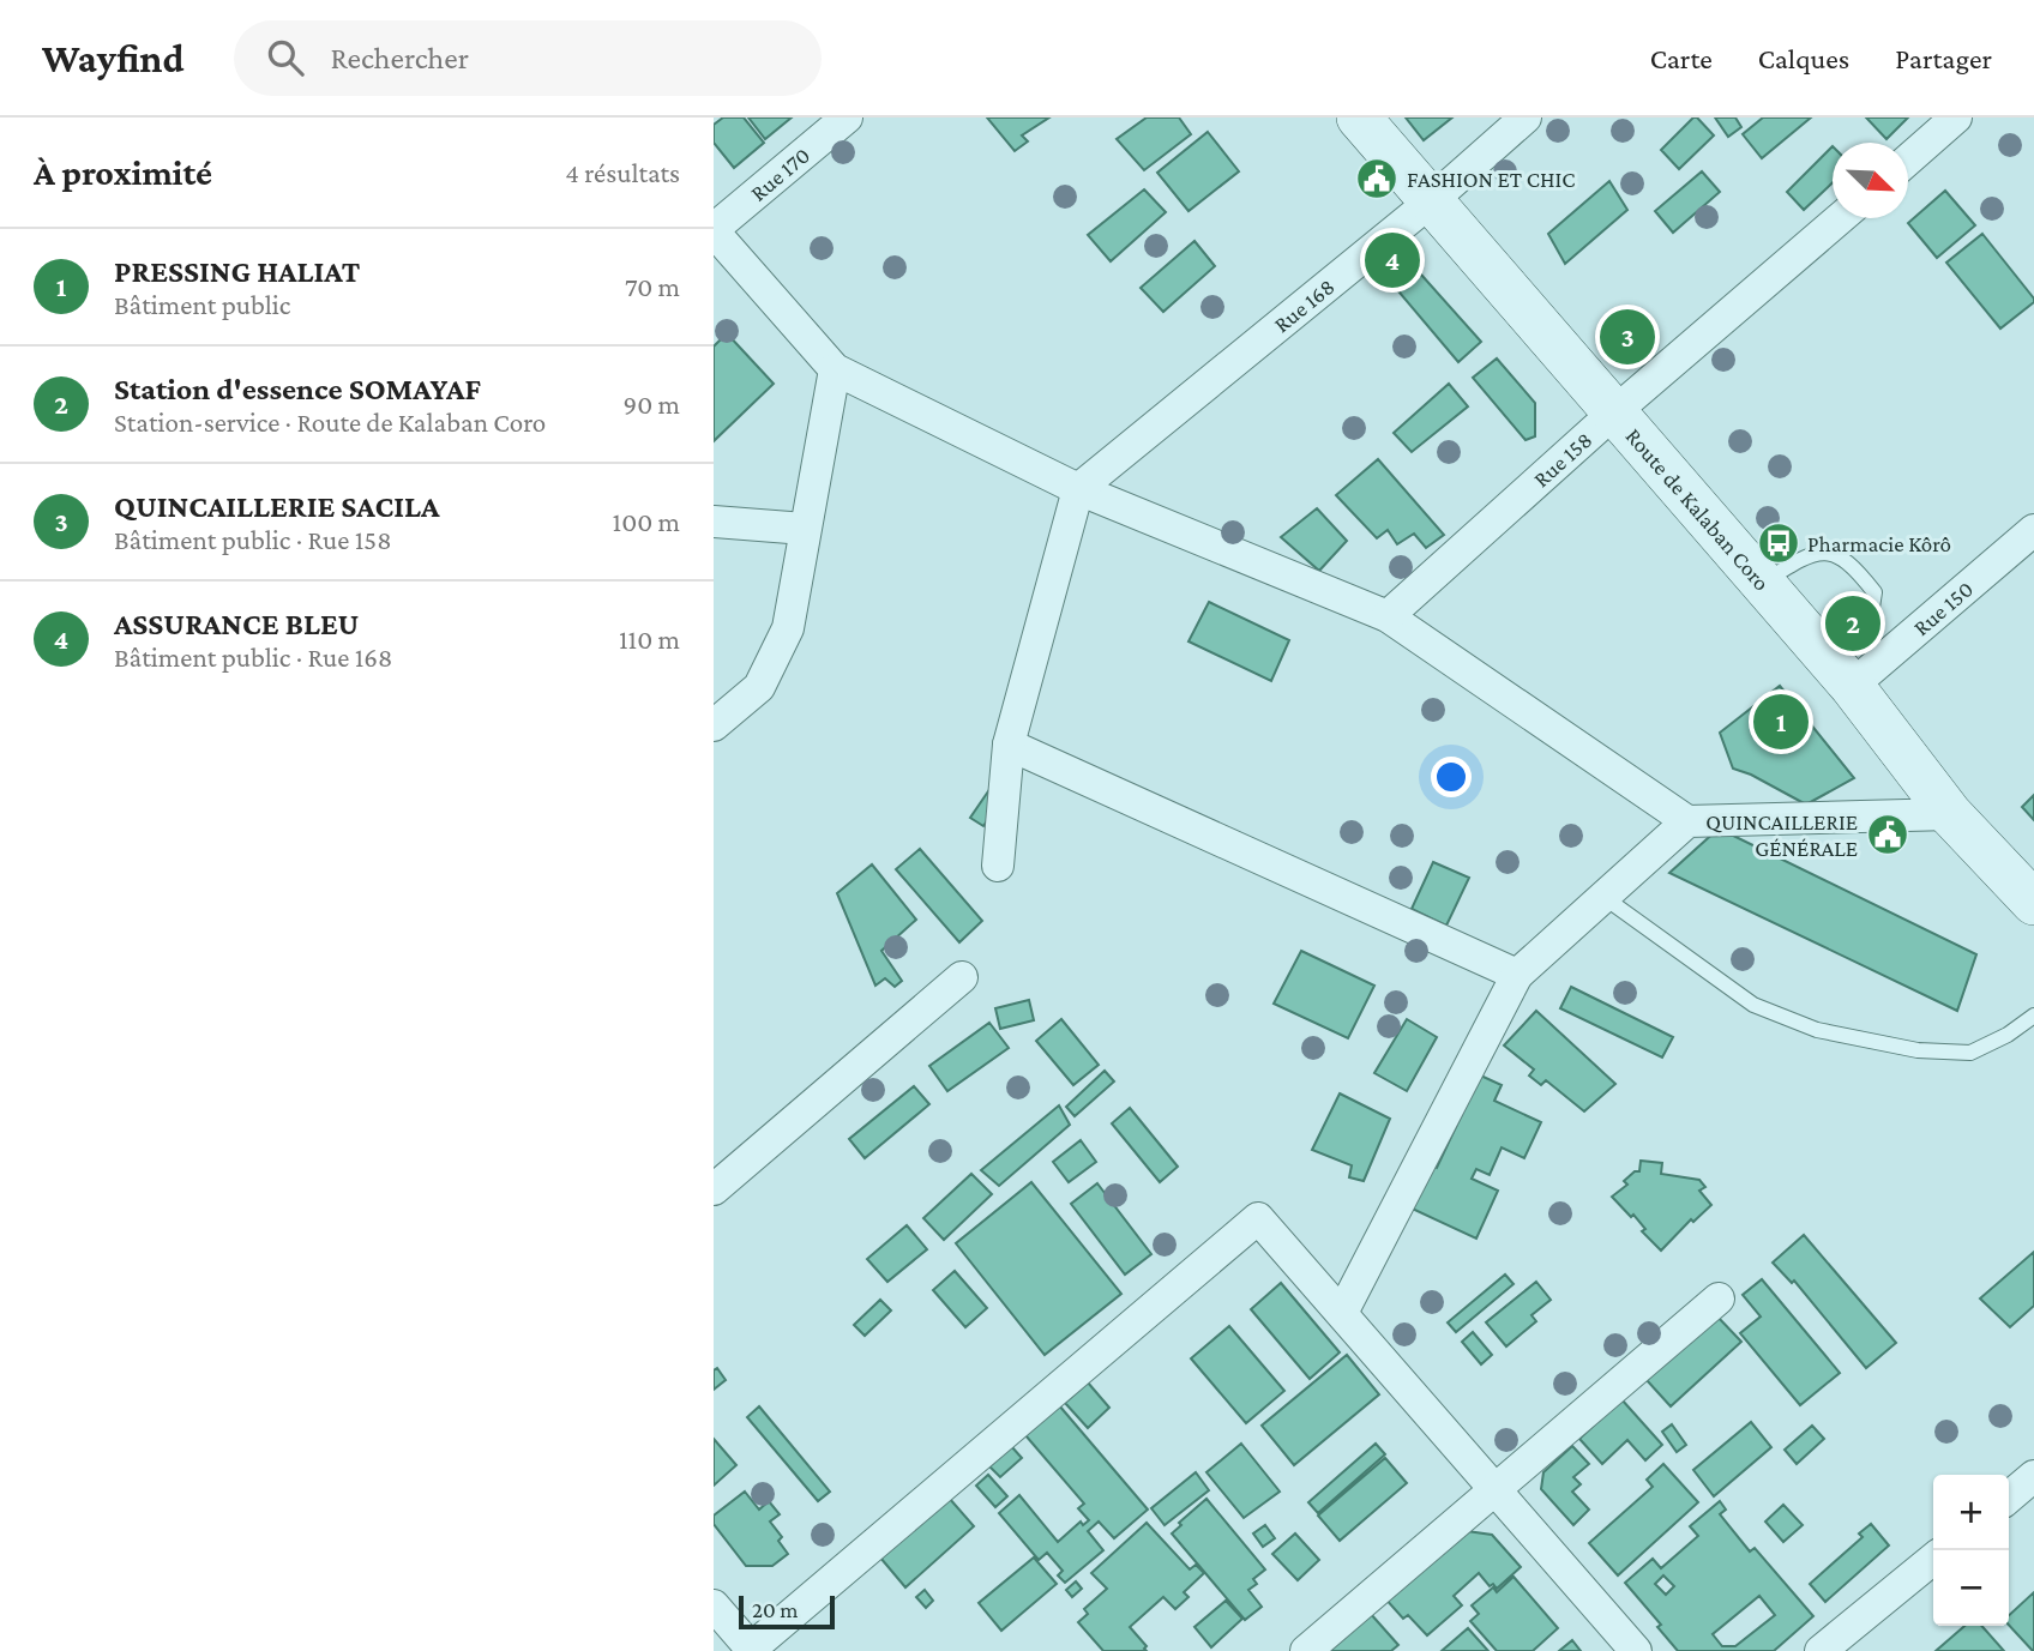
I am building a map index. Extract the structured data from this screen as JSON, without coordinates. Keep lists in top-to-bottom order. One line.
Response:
{"streets":{"main road":["Route de Kalaban Coro"],"street":["Rue 170","Rue 168","Rue 158","Rue 150"]},"crossings":[["Rue 168","Route de Kalaban Coro"],["Rue 158","Route de Kalaban Coro"],["Route de Kalaban Coro","Rue 150"]],"places":{"public building":["FASHION ET CHIC","QUINCAILLERIE GÉNÉRALE"],"bus stop":["Pharmacie Kôrô"]},"scale_bar":"20 m","north":"bottom right","page":{"header":"Wayfind","search":"Rechercher","nav":["Carte","Calques","Partager"],"heading":["À proximité","4 résultats"],"list":[{"mark":"1","name":"PRESSING HALIAT","note":"Bâtiment public","value":"70 m"},{"mark":"2","name":"Station d'essence SOMAYAF","note":"Station-service · Route de Kalaban Coro","value":"90 m"},{"mark":"3","name":"QUINCAILLERIE SACILA","note":"Bâtiment public · Rue 158","value":"100 m"},{"mark":"4","name":"ASSURANCE BLEU","note":"Bâtiment public · Rue 168","value":"110 m"}],"pins":["4","3","2","1"],"map_buttons":["+","−"],"scale":"20 m"}}
